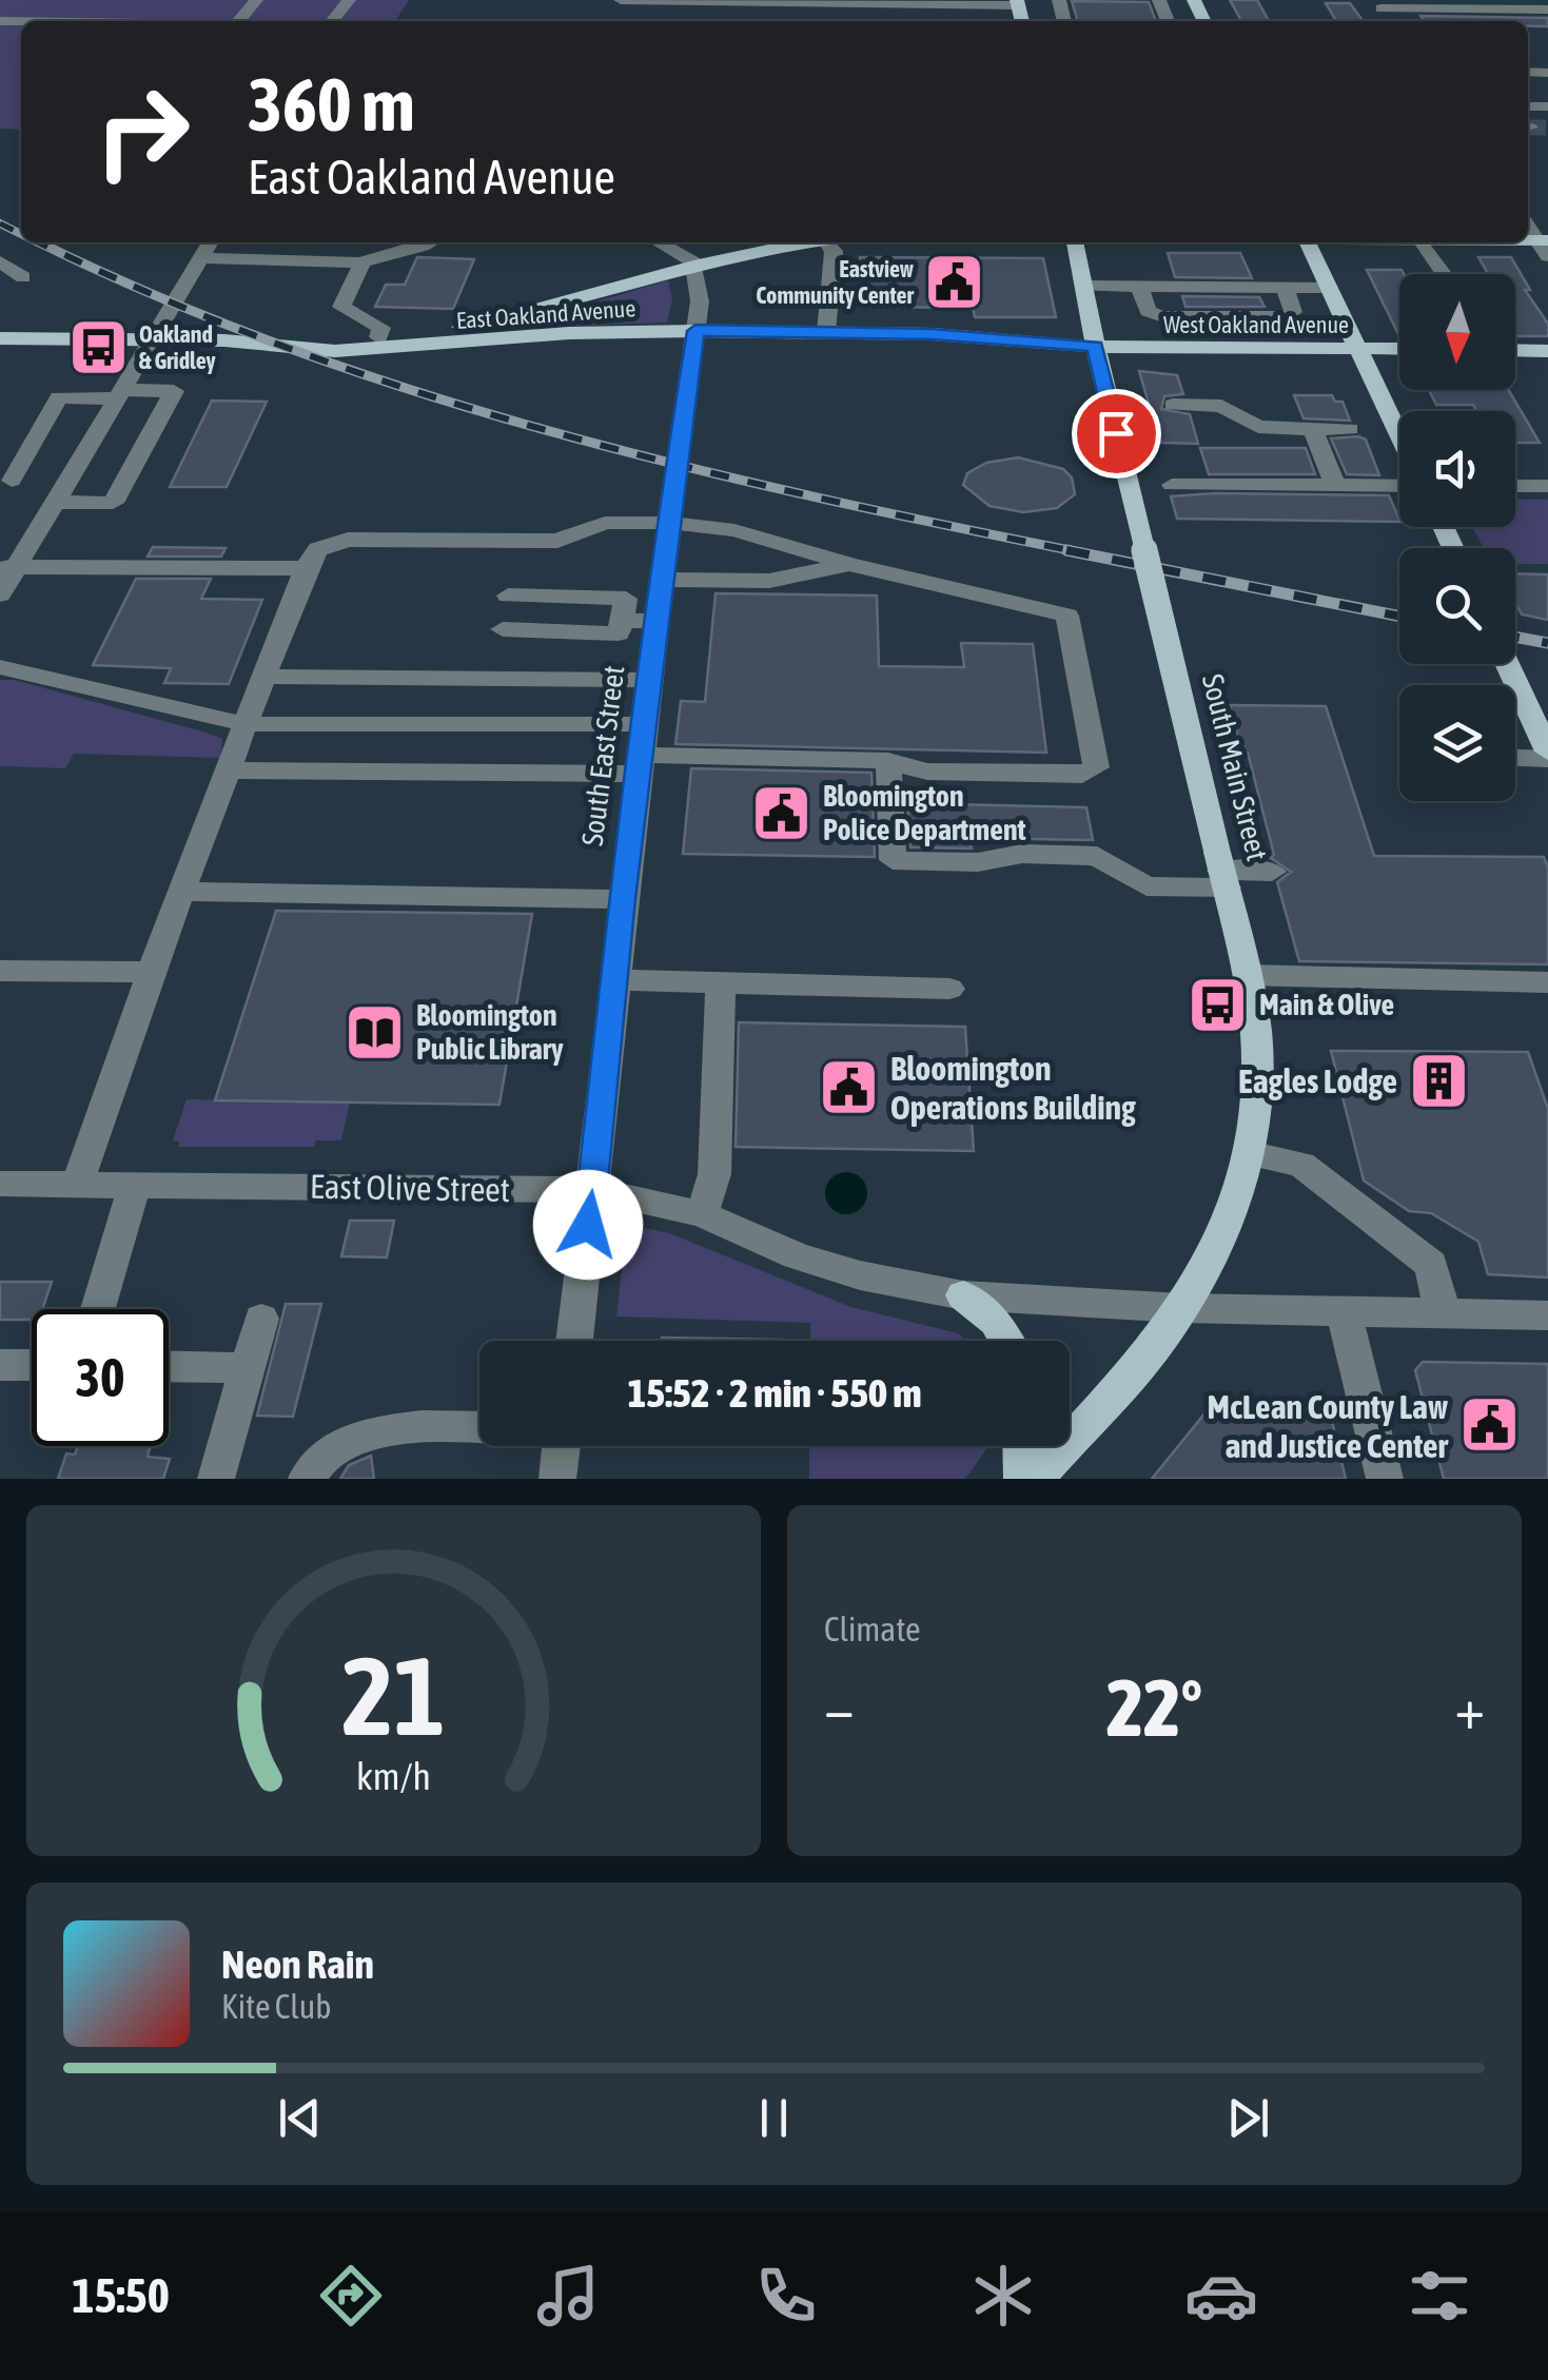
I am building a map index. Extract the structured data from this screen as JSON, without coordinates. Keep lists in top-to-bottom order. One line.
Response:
{"streets":{"main road":["East Oakland Avenue","West Oakland Avenue","South Main Street"],"street":["South East Street","East Olive Street"]},"crossings":[["East Oakland Avenue","West Oakland Avenue"],["East Oakland Avenue","South East Street"],["East Oakland Avenue","South Main Street"],["West Oakland Avenue","South Main Street"],["South East Street","East Olive Street"],["South Main Street","East Olive Street"]],"places":{"public building":["Eastview Community Center","Bloomington Police Department","Bloomington Operations Building","McLean County Law and Justice Center"],"bus stop":["Oakland & Gridley","Main & Olive"],"library":["Bloomington Public Library"],"building":["Eagles Lodge"]},"north":"bottom","page":{"turn":["360 m","East Oakland Avenue"],"limit":"30","trip":"15:52 · 2 min · 550 m","tile":"Climate","heat":["−","22°","+"],"song":["Neon Rain","Kite Club"],"tabs":"15:50","gauge":["21","km/h"]}}
